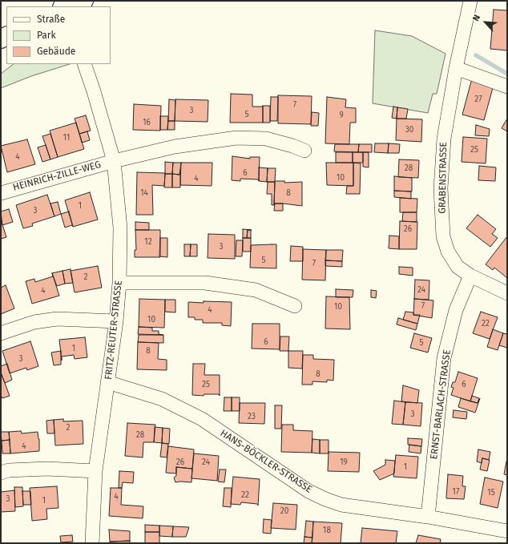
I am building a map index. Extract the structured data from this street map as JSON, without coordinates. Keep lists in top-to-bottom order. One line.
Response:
{"streets":{"street":["HEINRICH-ZILLE-WEG","GRABENSTRASSE","FRITZ-REUTER-STRASSE","ERNST-BARLACH-STRASSE","HANS-BÖCKLER-STRASSE"]},"crossings":[["HEINRICH-ZILLE-WEG","FRITZ-REUTER-STRASSE"],["GRABENSTRASSE","ERNST-BARLACH-STRASSE"],["FRITZ-REUTER-STRASSE","HANS-BÖCKLER-STRASSE"],["ERNST-BARLACH-STRASSE","HANS-BÖCKLER-STRASSE"]],"house_numbers":["27","7","3","5","9","16","30","11","25","4","28","6","10","4","14","8","1","3","26","12","3","5","7","2","24","4","7","10","4","10","22","6","5","1","8","3","8","25","6","3","23","2","28","4","26","24","19","1","17","15","22","4","3","1","20","18"],"legend":["Straße","Park","Gebäude"],"north":"top left"}
